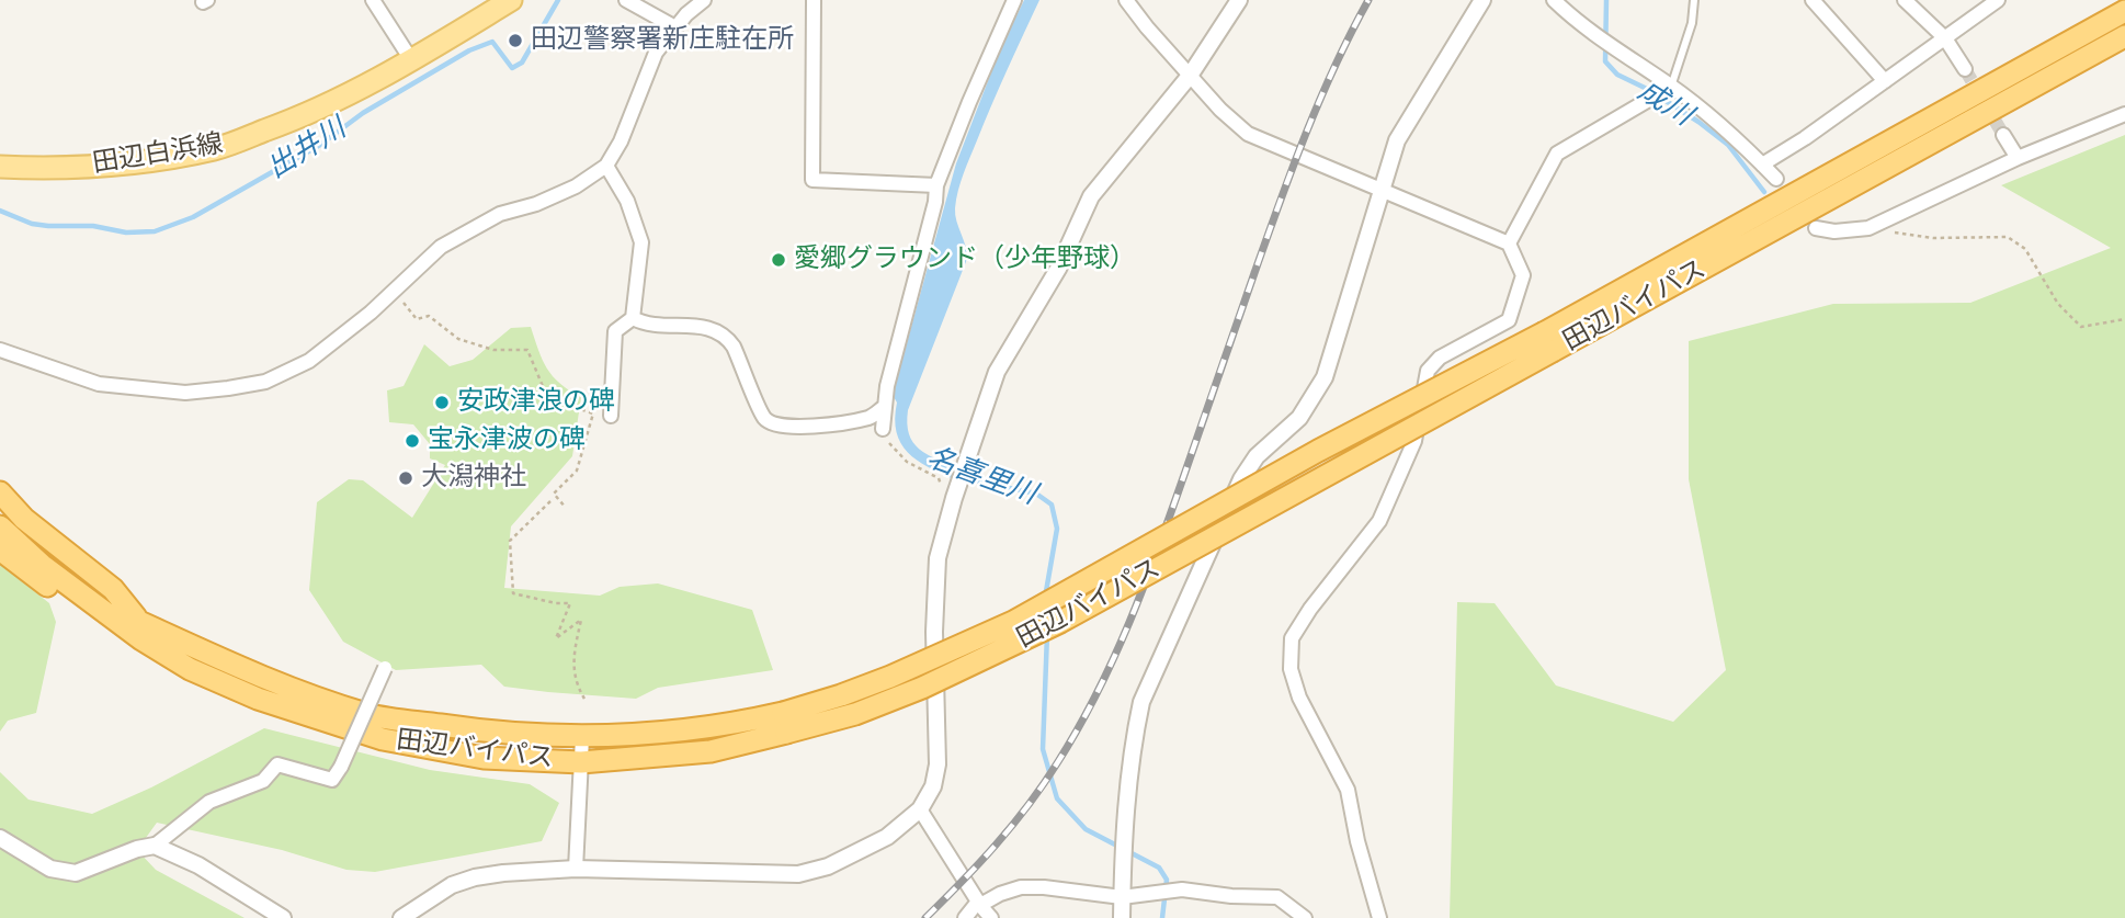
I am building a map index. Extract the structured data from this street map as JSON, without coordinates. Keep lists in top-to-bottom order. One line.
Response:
{"streets":{"highway":["田辺バイパス"],"main road":["田辺白浜線"]},"water":["成川","出井川","名喜里川"],"places":["田辺警察署新庄駐在所","愛郷グラウンド（少年野球）","安政津浪の碑","宝永津波の碑","大潟神社"]}
